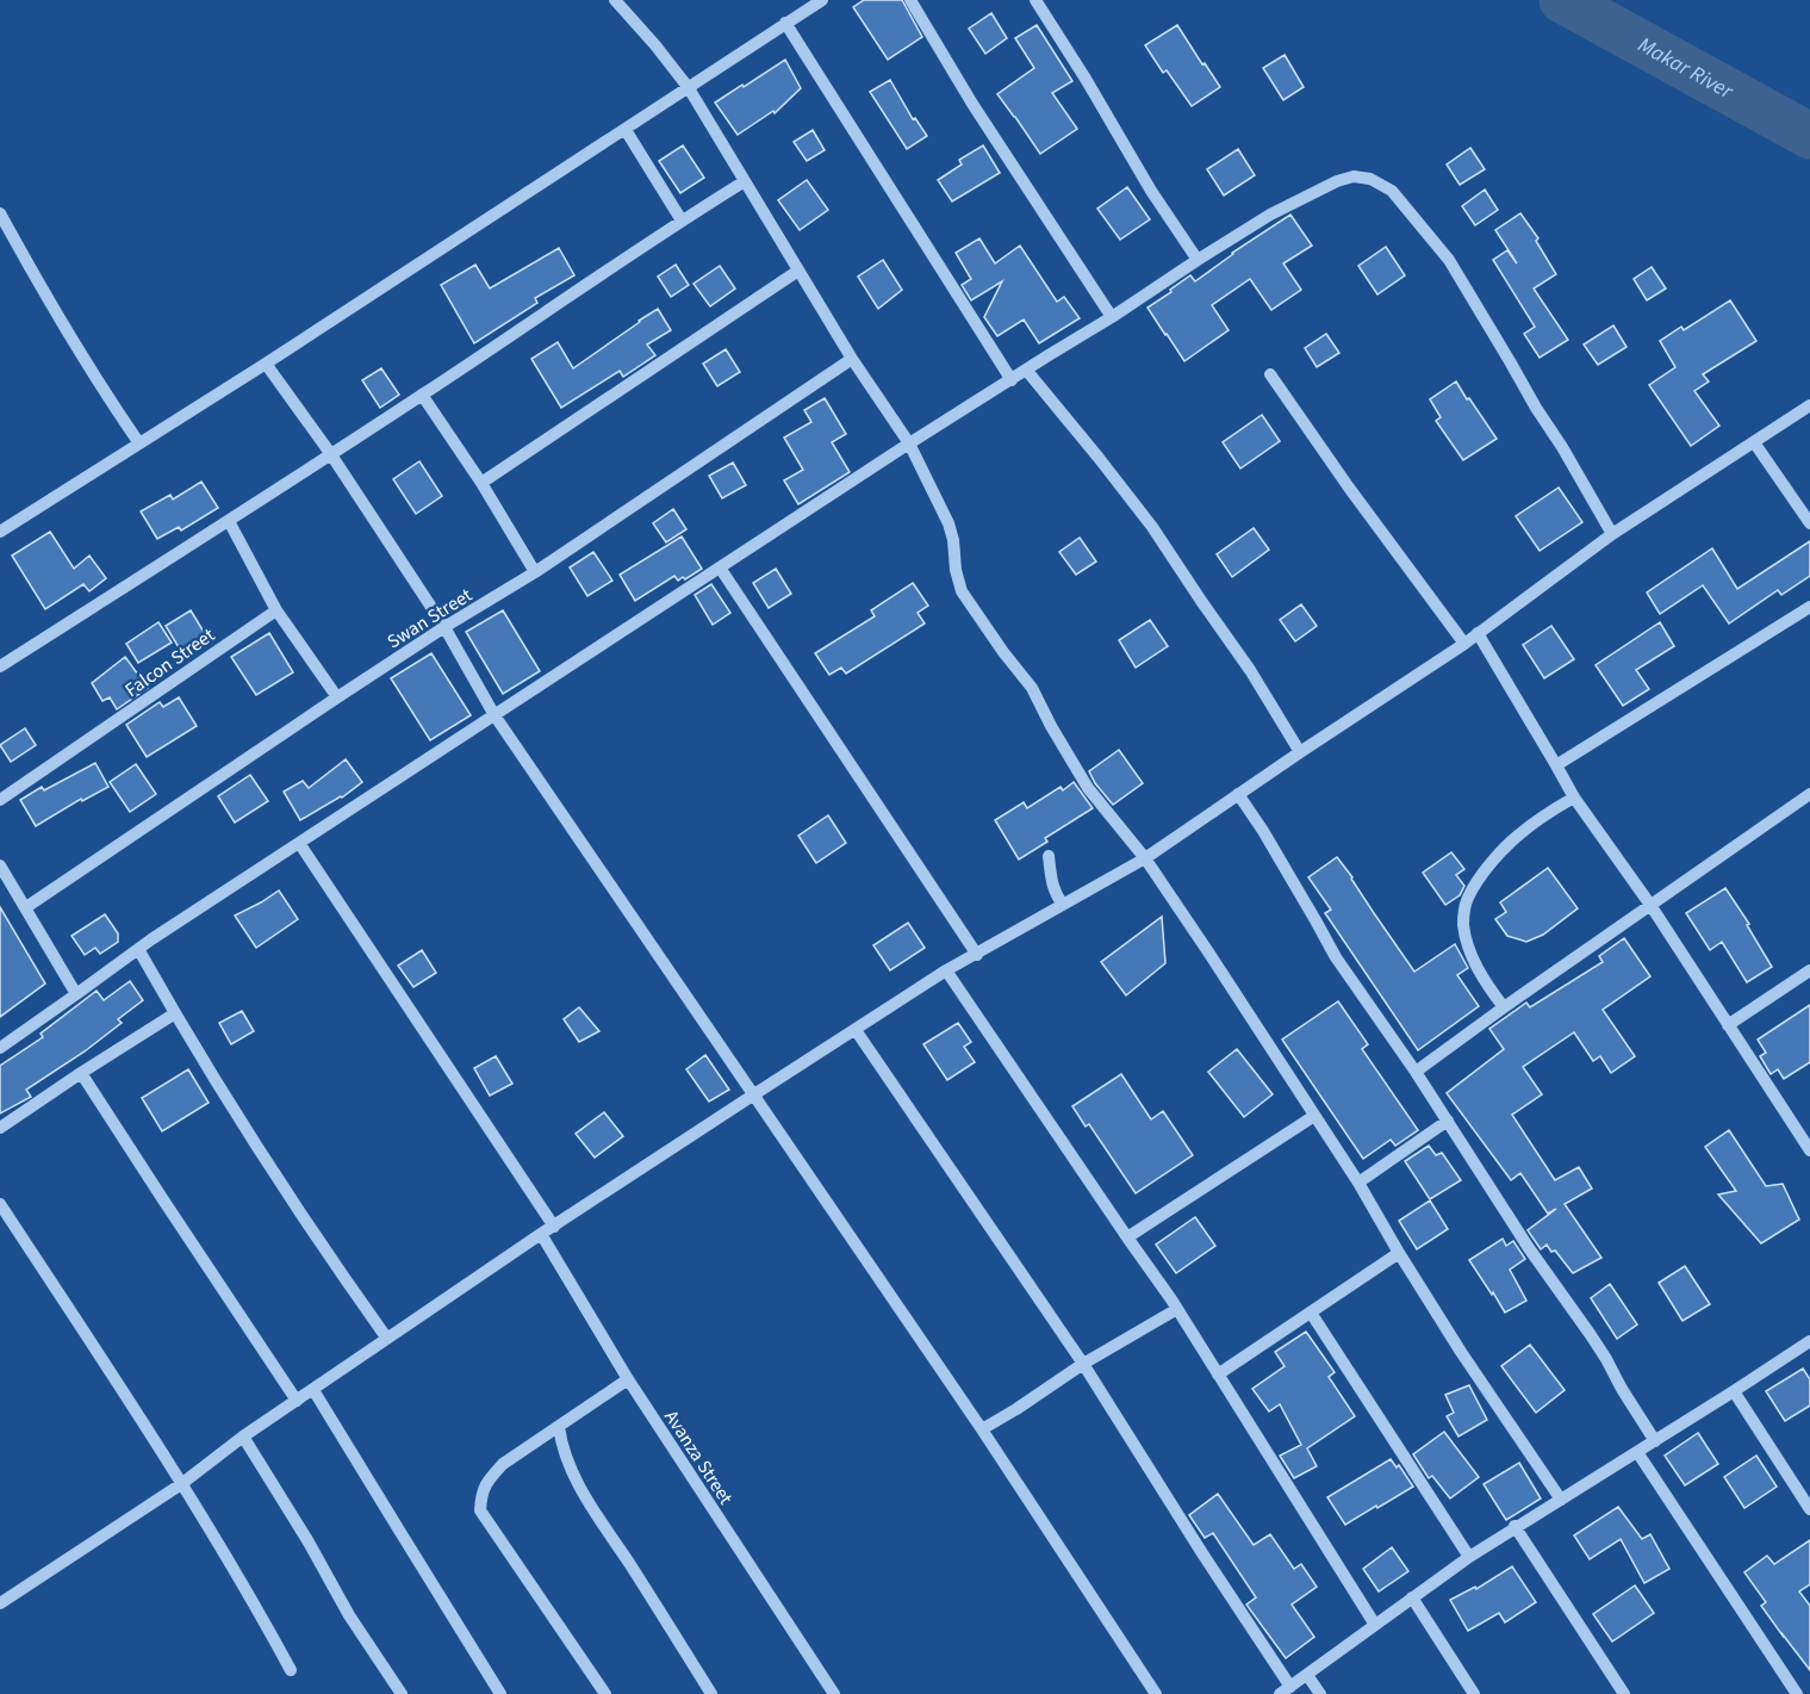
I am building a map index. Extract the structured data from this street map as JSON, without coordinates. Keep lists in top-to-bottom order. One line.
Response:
{"streets":{"street":["Swan Street","Falcon Street","Avanza Street"]},"water":["Makar River"]}
